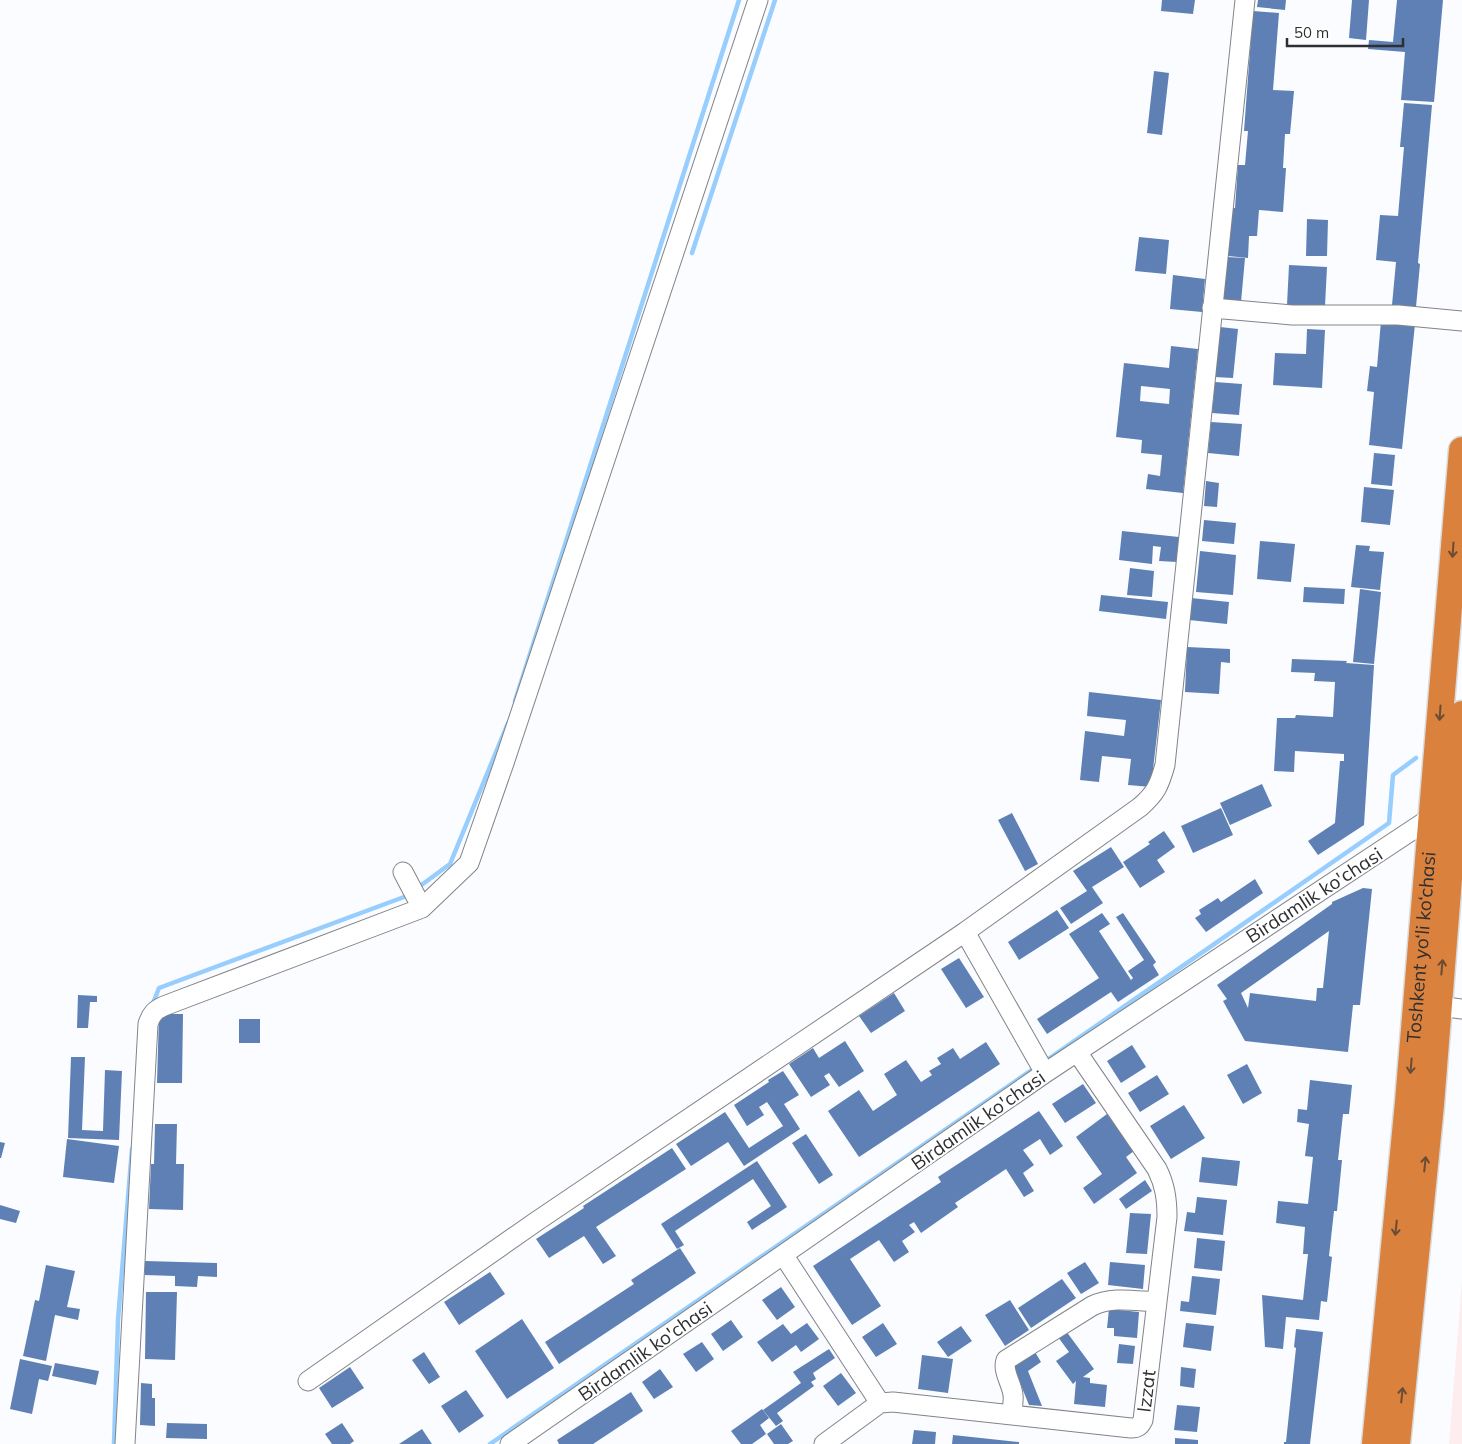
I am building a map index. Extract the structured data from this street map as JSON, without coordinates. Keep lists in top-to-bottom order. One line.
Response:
{"streets":{"highway":["Toshkent yo‘li ko‘chasi"],"street":["Birdamlik ko'chasi","Izzat"]},"crossings":[["Birdamlik ko'chasi","Toshkent yo‘li ko‘chasi"],["Birdamlik ko'chasi","Izzat"]],"scale_bar":"50 m"}
